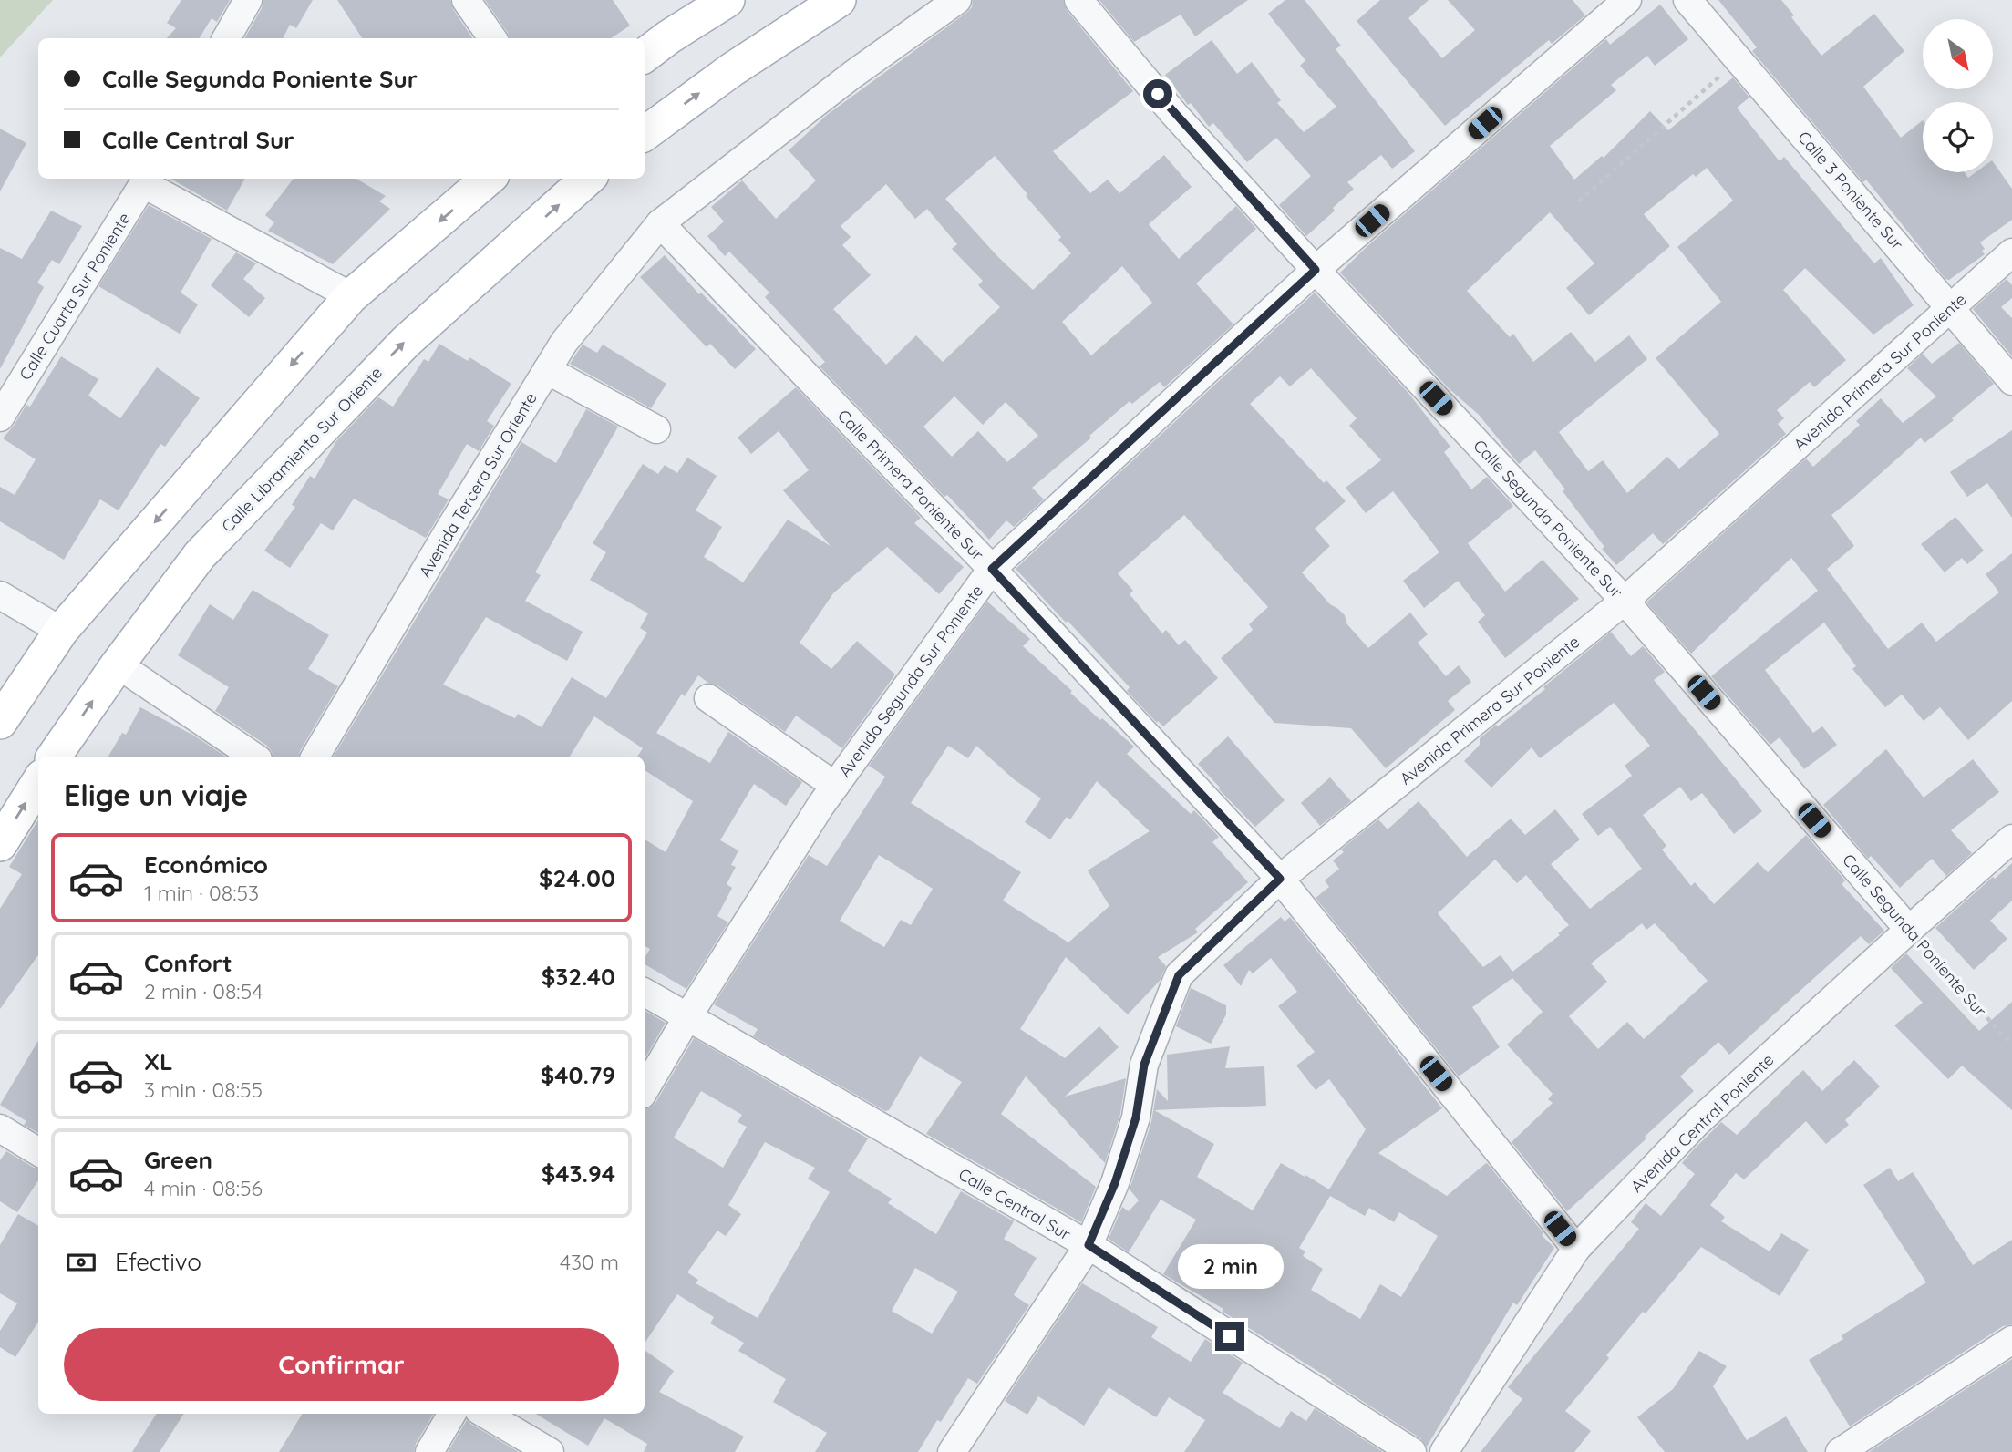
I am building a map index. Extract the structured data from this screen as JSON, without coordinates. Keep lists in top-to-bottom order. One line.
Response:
{"streets":{"main road":["Calle Libramiento Sur Oriente"],"street":["Calle 3 Poniente Sur","Calle Cuarta Sur Poniente","Avenida Primera Sur Poniente","Avenida Tercera Sur Oriente","Calle Primera Poniente Sur","Calle Segunda Poniente Sur","Avenida Segunda Sur Poniente","Avenida Central Poniente","Calle Central Sur"]},"crossings":[["Calle 3 Poniente Sur","Avenida Primera Sur Poniente"],["Avenida Primera Sur Poniente","Calle Primera Poniente Sur"],["Avenida Primera Sur Poniente","Calle Segunda Poniente Sur"],["Avenida Primera Sur Poniente","Calle Central Sur"],["Avenida Tercera Sur Oriente","Calle Primera Poniente Sur"],["Calle Primera Poniente Sur","Avenida Segunda Sur Poniente"],["Calle Primera Poniente Sur","Avenida Central Poniente"],["Calle Segunda Poniente Sur","Avenida Segunda Sur Poniente"],["Calle Segunda Poniente Sur","Avenida Central Poniente"],["Avenida Segunda Sur Poniente","Calle Central Sur"]],"north":"bottom right","page":{"banner":["Calle Segunda Poniente Sur","Calle Central Sur"],"heading":"Elige un viaje","list":[{"name":"Económico","note":"1 min · 08:53","value":"$24.00"},{"name":"Confort","note":"2 min · 08:54","value":"$32.40"},{"name":"XL","note":"3 min · 08:55","value":"$40.79"},{"name":"Green","note":"4 min · 08:56","value":"$43.94"}],"pay":["Efectivo","430 m"],"bubble":"2 min","buttons":"Confirmar"}}
